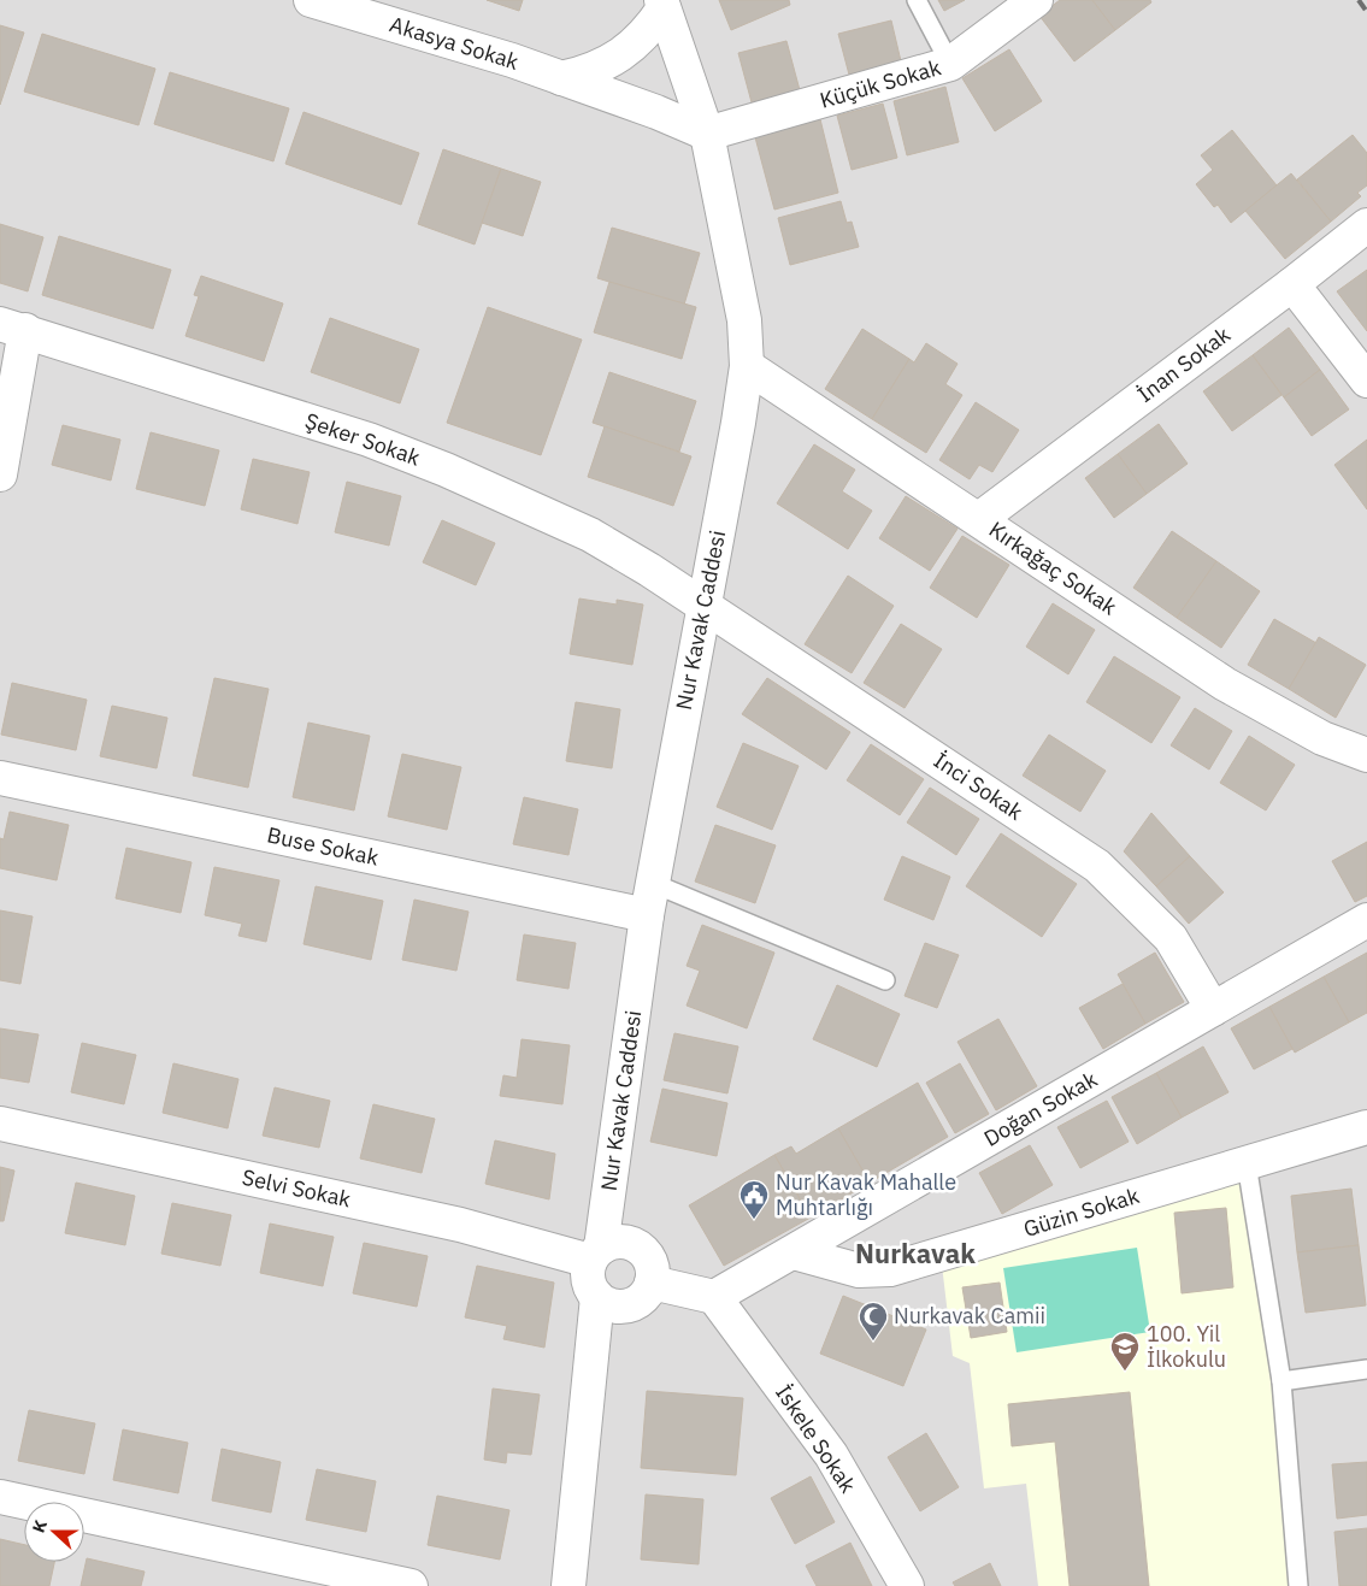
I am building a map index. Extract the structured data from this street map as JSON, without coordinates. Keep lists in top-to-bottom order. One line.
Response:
{"streets":{"street":["Akasya Sokak","Küçük Sokak","İnan Sokak","Şeker Sokak","Kırkağaç Sokak","Nur Kavak Caddesi","İnci Sokak","Buse Sokak","Doğan Sokak","Selvi Sokak","Güzin Sokak","İskele Sokak"]},"crossings":[["Akasya Sokak","Küçük Sokak"],["Akasya Sokak","Nur Kavak Caddesi"],["Küçük Sokak","Nur Kavak Caddesi"],["İnan Sokak","Kırkağaç Sokak"],["Şeker Sokak","Nur Kavak Caddesi"],["Şeker Sokak","İnci Sokak"],["Kırkağaç Sokak","Nur Kavak Caddesi"],["Nur Kavak Caddesi","İnci Sokak"],["Nur Kavak Caddesi","Buse Sokak"],["Nur Kavak Caddesi","Selvi Sokak"],["İnci Sokak","Doğan Sokak"],["Doğan Sokak","Güzin Sokak"],["Doğan Sokak","İskele Sokak"]],"districts":["Nurkavak"],"places":{"public building":["Nur Kavak Mahalle Muhtarlığı"],"mosque":["Nurkavak Camii"],"school or university":["100. Yil İlkokulu"]},"north":"left"}
